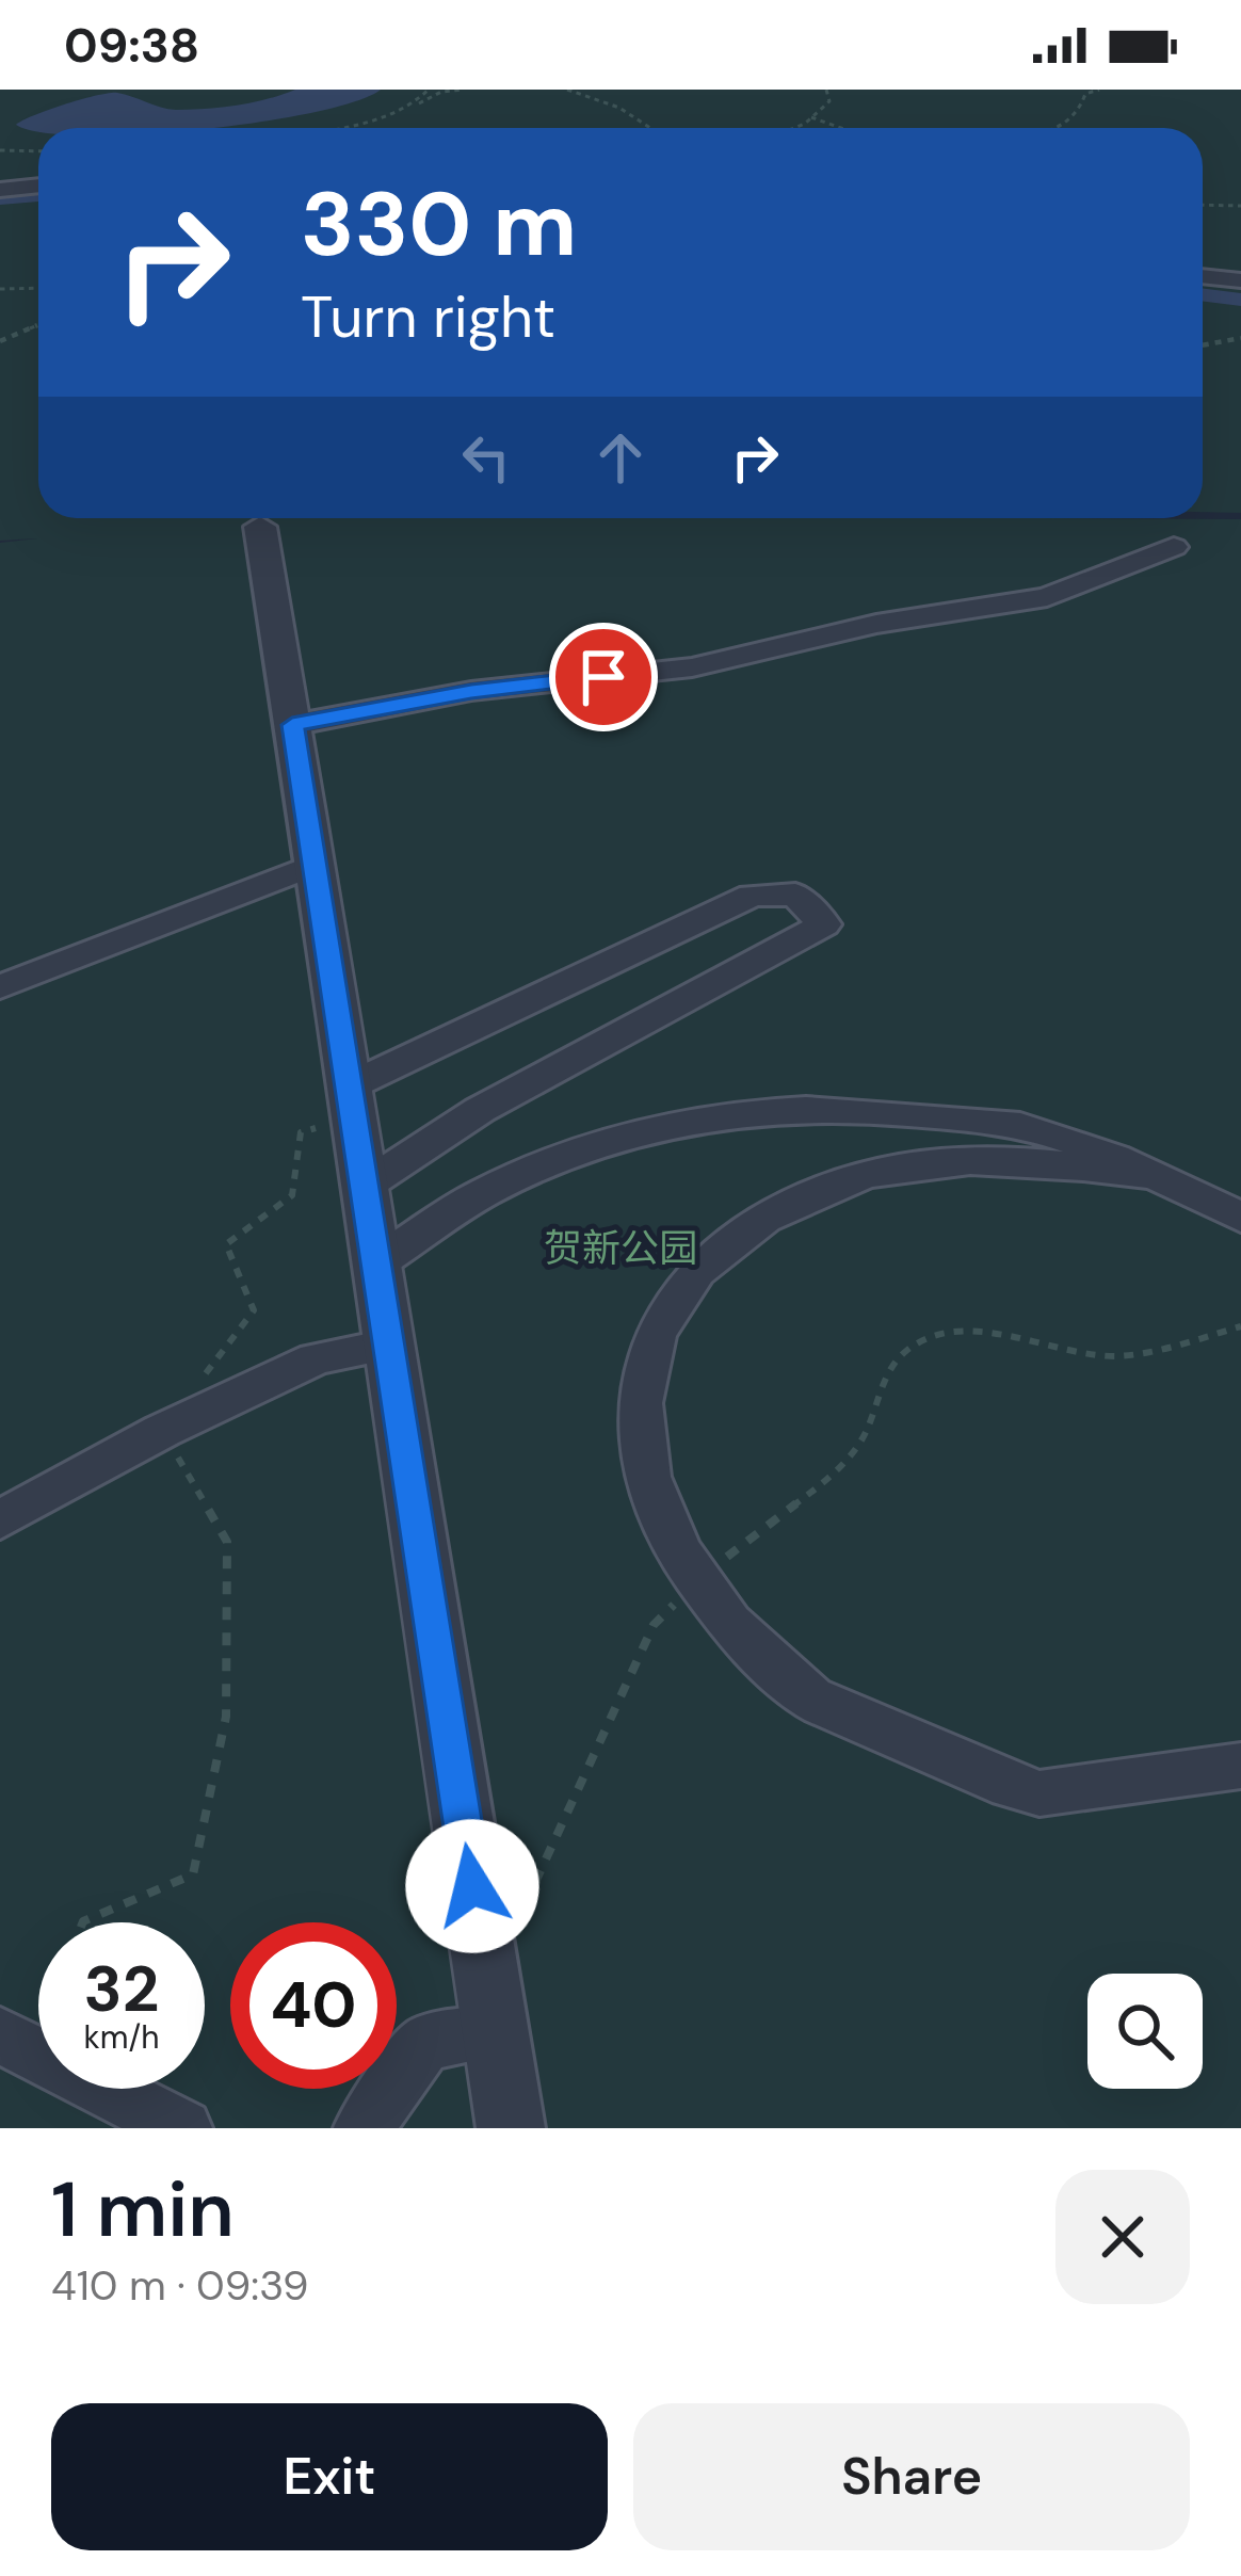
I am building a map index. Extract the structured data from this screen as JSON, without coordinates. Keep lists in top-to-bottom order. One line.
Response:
{"parks":["贺新公园"],"page":{"status":"09:38","turn":["330 m","Turn right"],"speed":"32 km/h","limit":"40","heading":["1 min","410 m · 09:39"],"buttons":["Exit","Share"]}}
